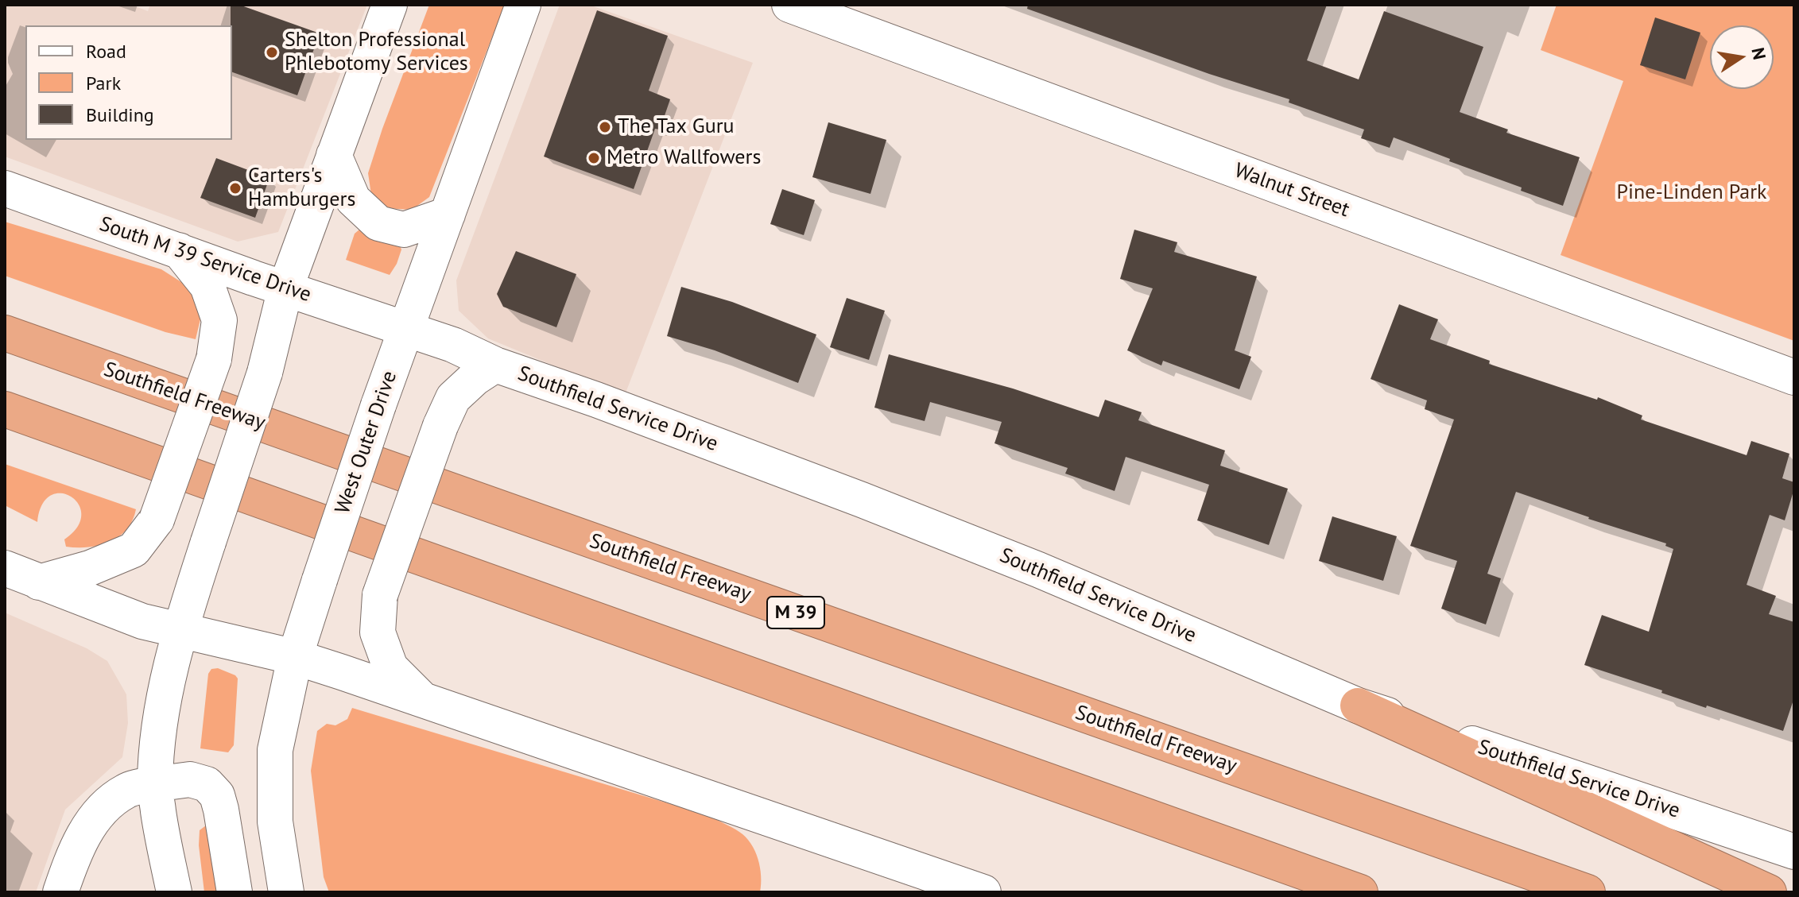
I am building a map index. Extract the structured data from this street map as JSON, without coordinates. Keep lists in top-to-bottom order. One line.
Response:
{"streets":{"highway":["Southfield Freeway","M 39"],"main road":["Walnut Street","South M 39 Service Drive","Southfield Service Drive","West Outer Drive"]},"crossings":[["South M 39 Service Drive","Southfield Service Drive"],["South M 39 Service Drive","West Outer Drive"],["Southfield Service Drive","West Outer Drive"]],"parks":["Pine-Linden Park"],"places":["Shelton Professional Phlebotomy Services","The Tax Guru","Metro Wallfowers","Carters's Hamburgers"],"legend":["Road","Park","Building"],"north":"right"}
